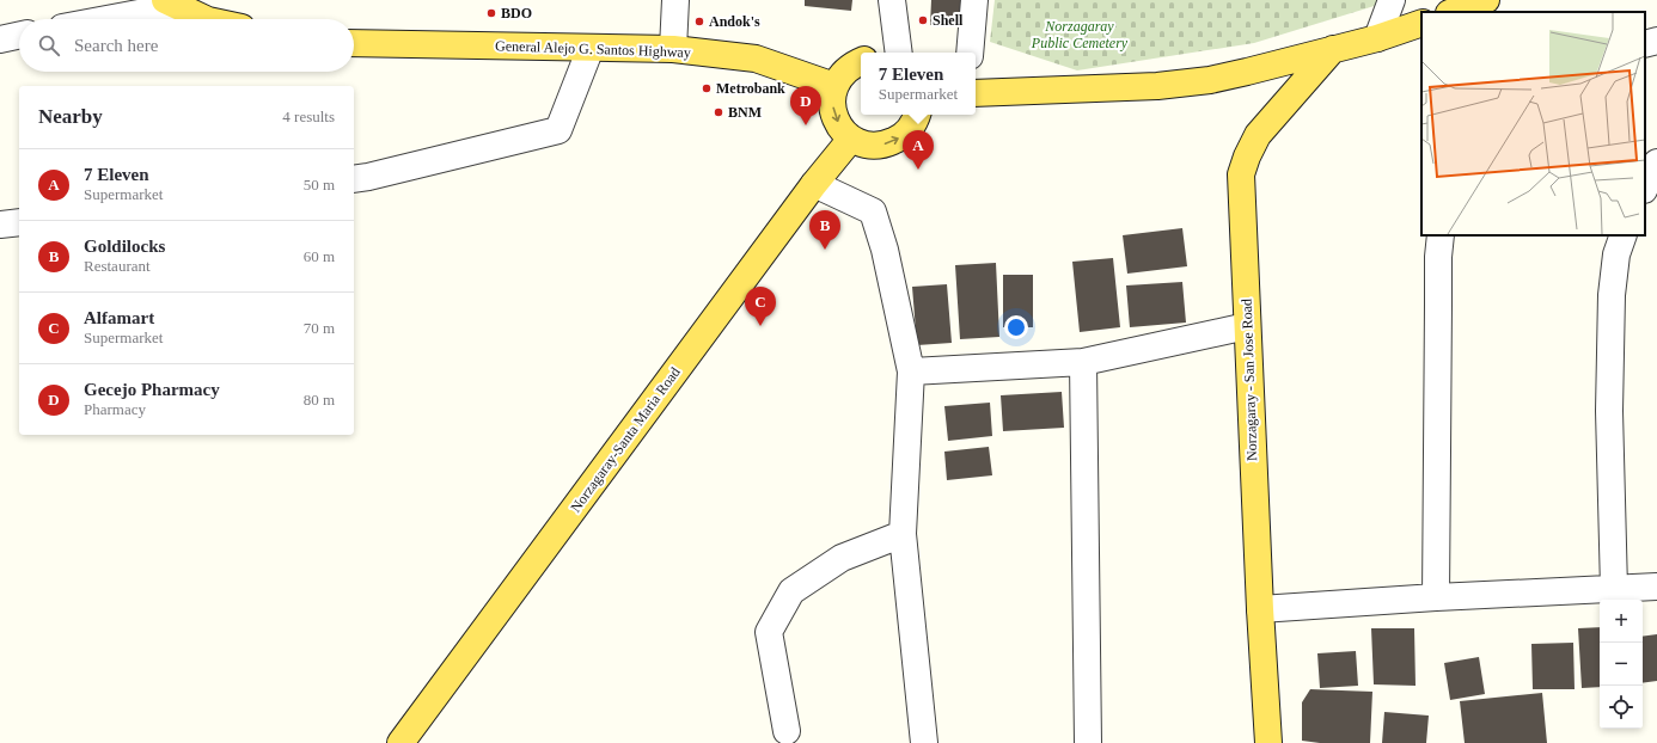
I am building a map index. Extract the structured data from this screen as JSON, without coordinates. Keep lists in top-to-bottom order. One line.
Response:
{"streets":{"main road":["General Alejo G. Santos Highway","Norzagaray - San Jose Road","Norzagaray-Santa Maria Road"]},"parks":["Norzagaray Public Cemetery"],"places":["BDO","Shell","Andok's","Metrobank","BNM"],"page":{"search":"Search here","popup":["7 Eleven","Supermarket"],"pins":["D","A","B","C"],"heading":["Nearby","4 results"],"list":[{"mark":"A","name":"7 Eleven","note":"Supermarket","value":"50 m"},{"mark":"B","name":"Goldilocks","note":"Restaurant","value":"60 m"},{"mark":"C","name":"Alfamart","note":"Supermarket","value":"70 m"},{"mark":"D","name":"Gecejo Pharmacy","note":"Pharmacy","value":"80 m"}],"map_buttons":["+","−"]}}
